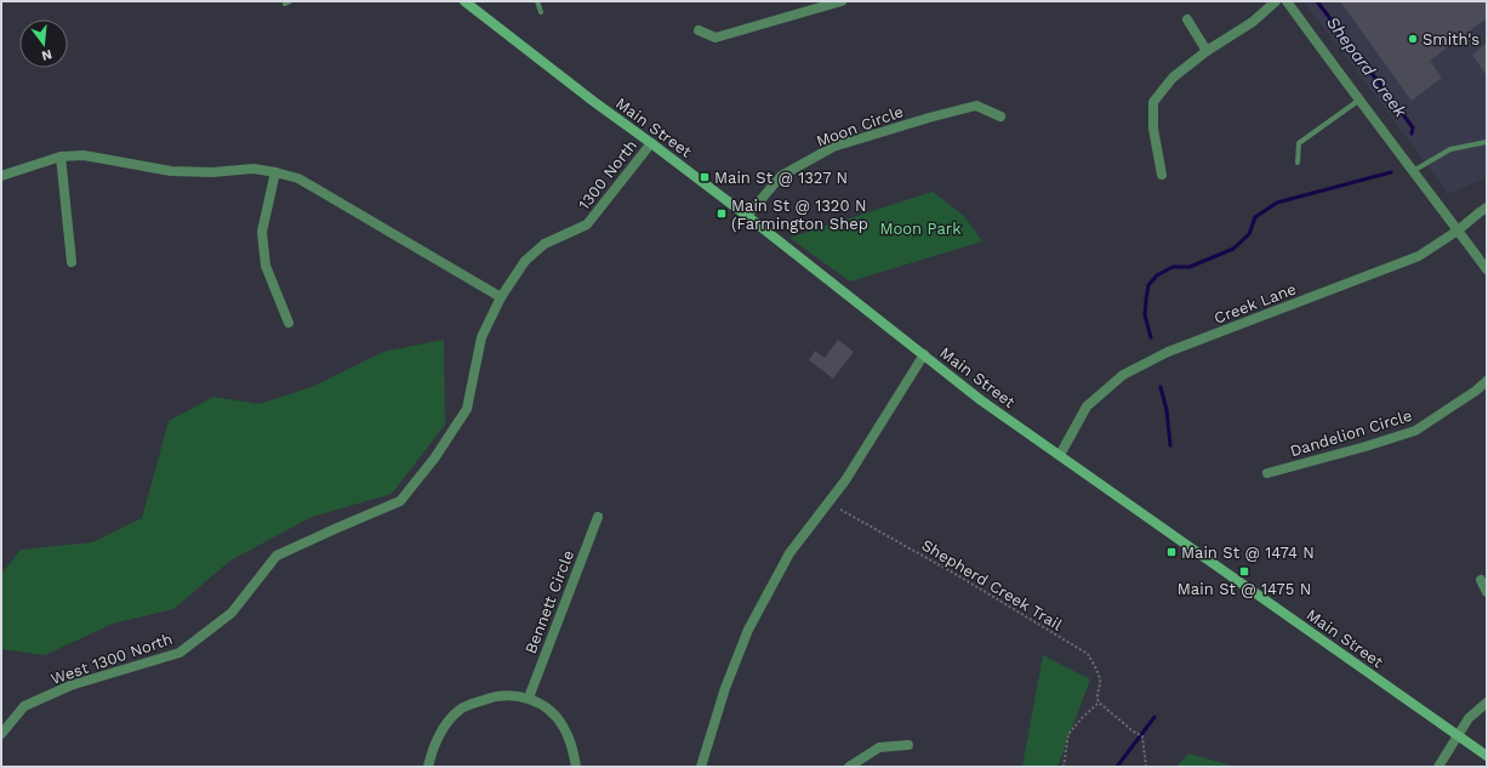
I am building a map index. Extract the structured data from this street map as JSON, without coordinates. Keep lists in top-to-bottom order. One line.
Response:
{"streets":{"main road":["Main Street"],"street":["Moon Circle","1300 North","Creek Lane","Dandelion Circle","Bennett Circle","West 1300 North"],"path":["Shepherd Creek Trail"]},"crossings":[["Moon Circle","Main Street"],["Main Street","1300 North"],["Main Street","Creek Lane"],["1300 North","West 1300 North"]],"water":["Shepard Creek"],"parks":["Moon Park"],"places":{"other":["Smith's"],"transit":["Main St @ 1327 N","Main St @ 1320 N (Farmington Shep","Main St @ 1474 N","Main St @ 1475 N"]},"north":"bottom"}
